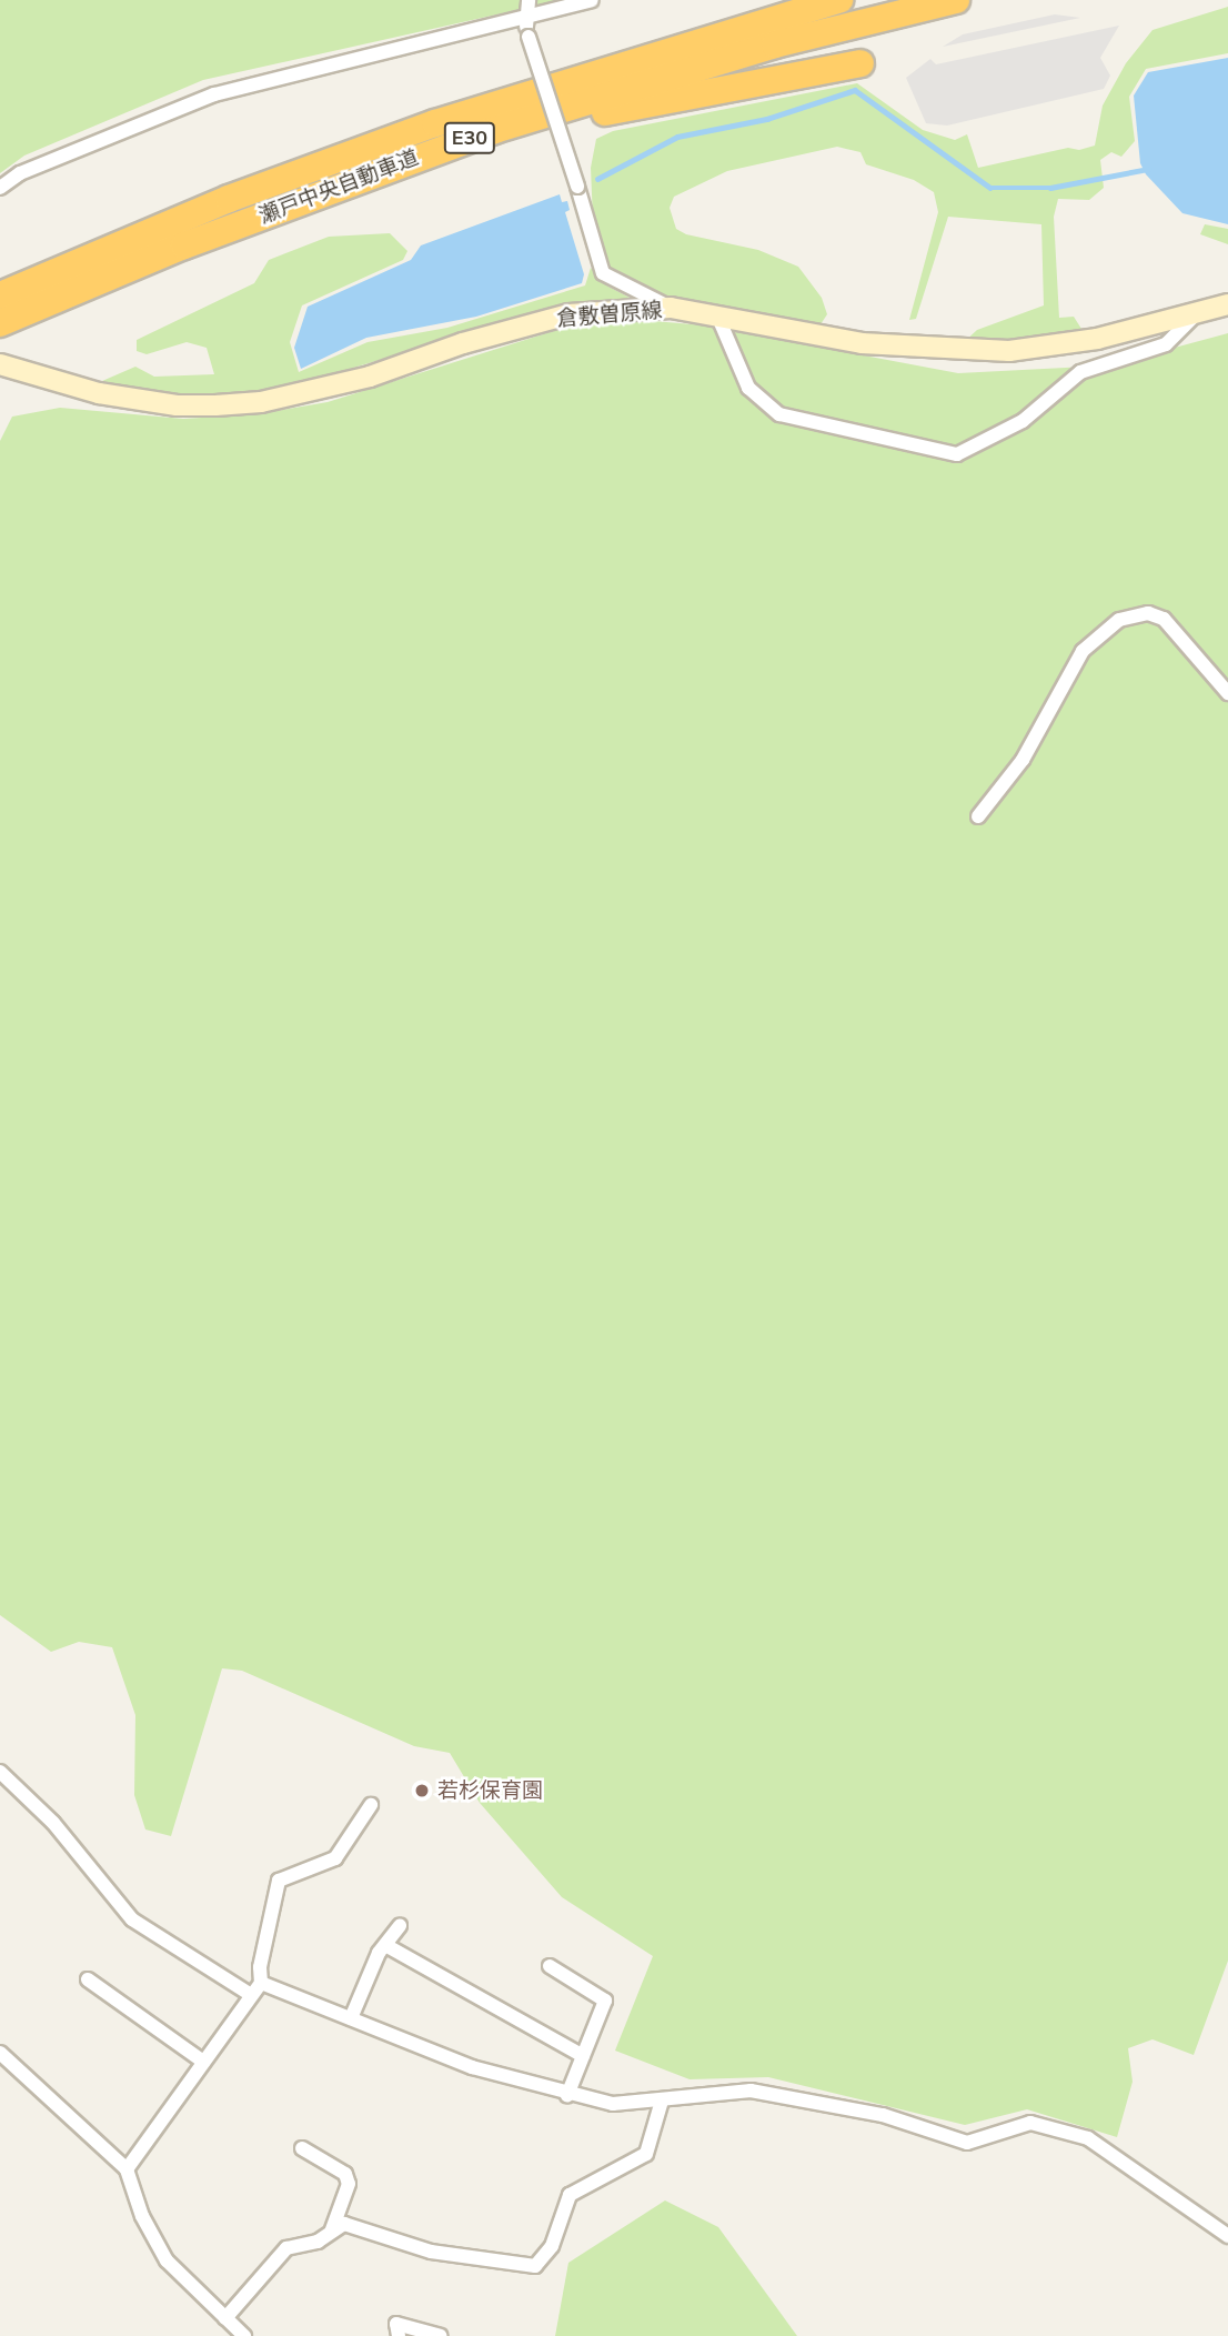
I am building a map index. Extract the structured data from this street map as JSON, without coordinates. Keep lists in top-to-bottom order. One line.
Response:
{"streets":{"highway":["E30","瀬戸中央自動車道"],"street":["倉敷曽原線"]},"places":["若杉保育園"]}
